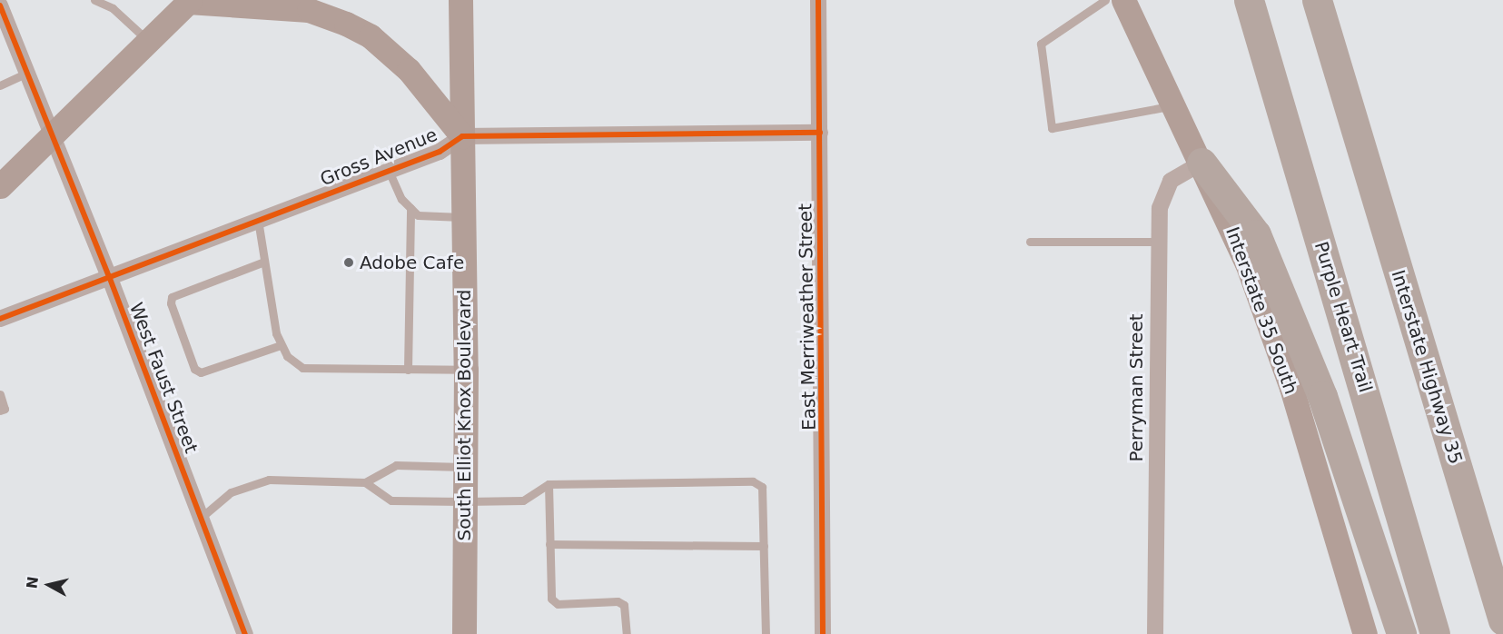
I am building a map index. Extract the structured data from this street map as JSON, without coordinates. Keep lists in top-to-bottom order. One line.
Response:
{"streets":{"highway":["Purple Heart Trail","Interstate Highway 35"],"main road":["Interstate 35 South","South Elliot Knox Boulevard"],"street":["Gross Avenue","East Merriweather Street","West Faust Street","Perryman Street"]},"crossings":[["Gross Avenue","East Merriweather Street"],["Gross Avenue","West Faust Street"],["Gross Avenue","South Elliot Knox Boulevard"],["Interstate 35 South","Perryman Street"]],"places":["Adobe Cafe"],"north":"left"}
